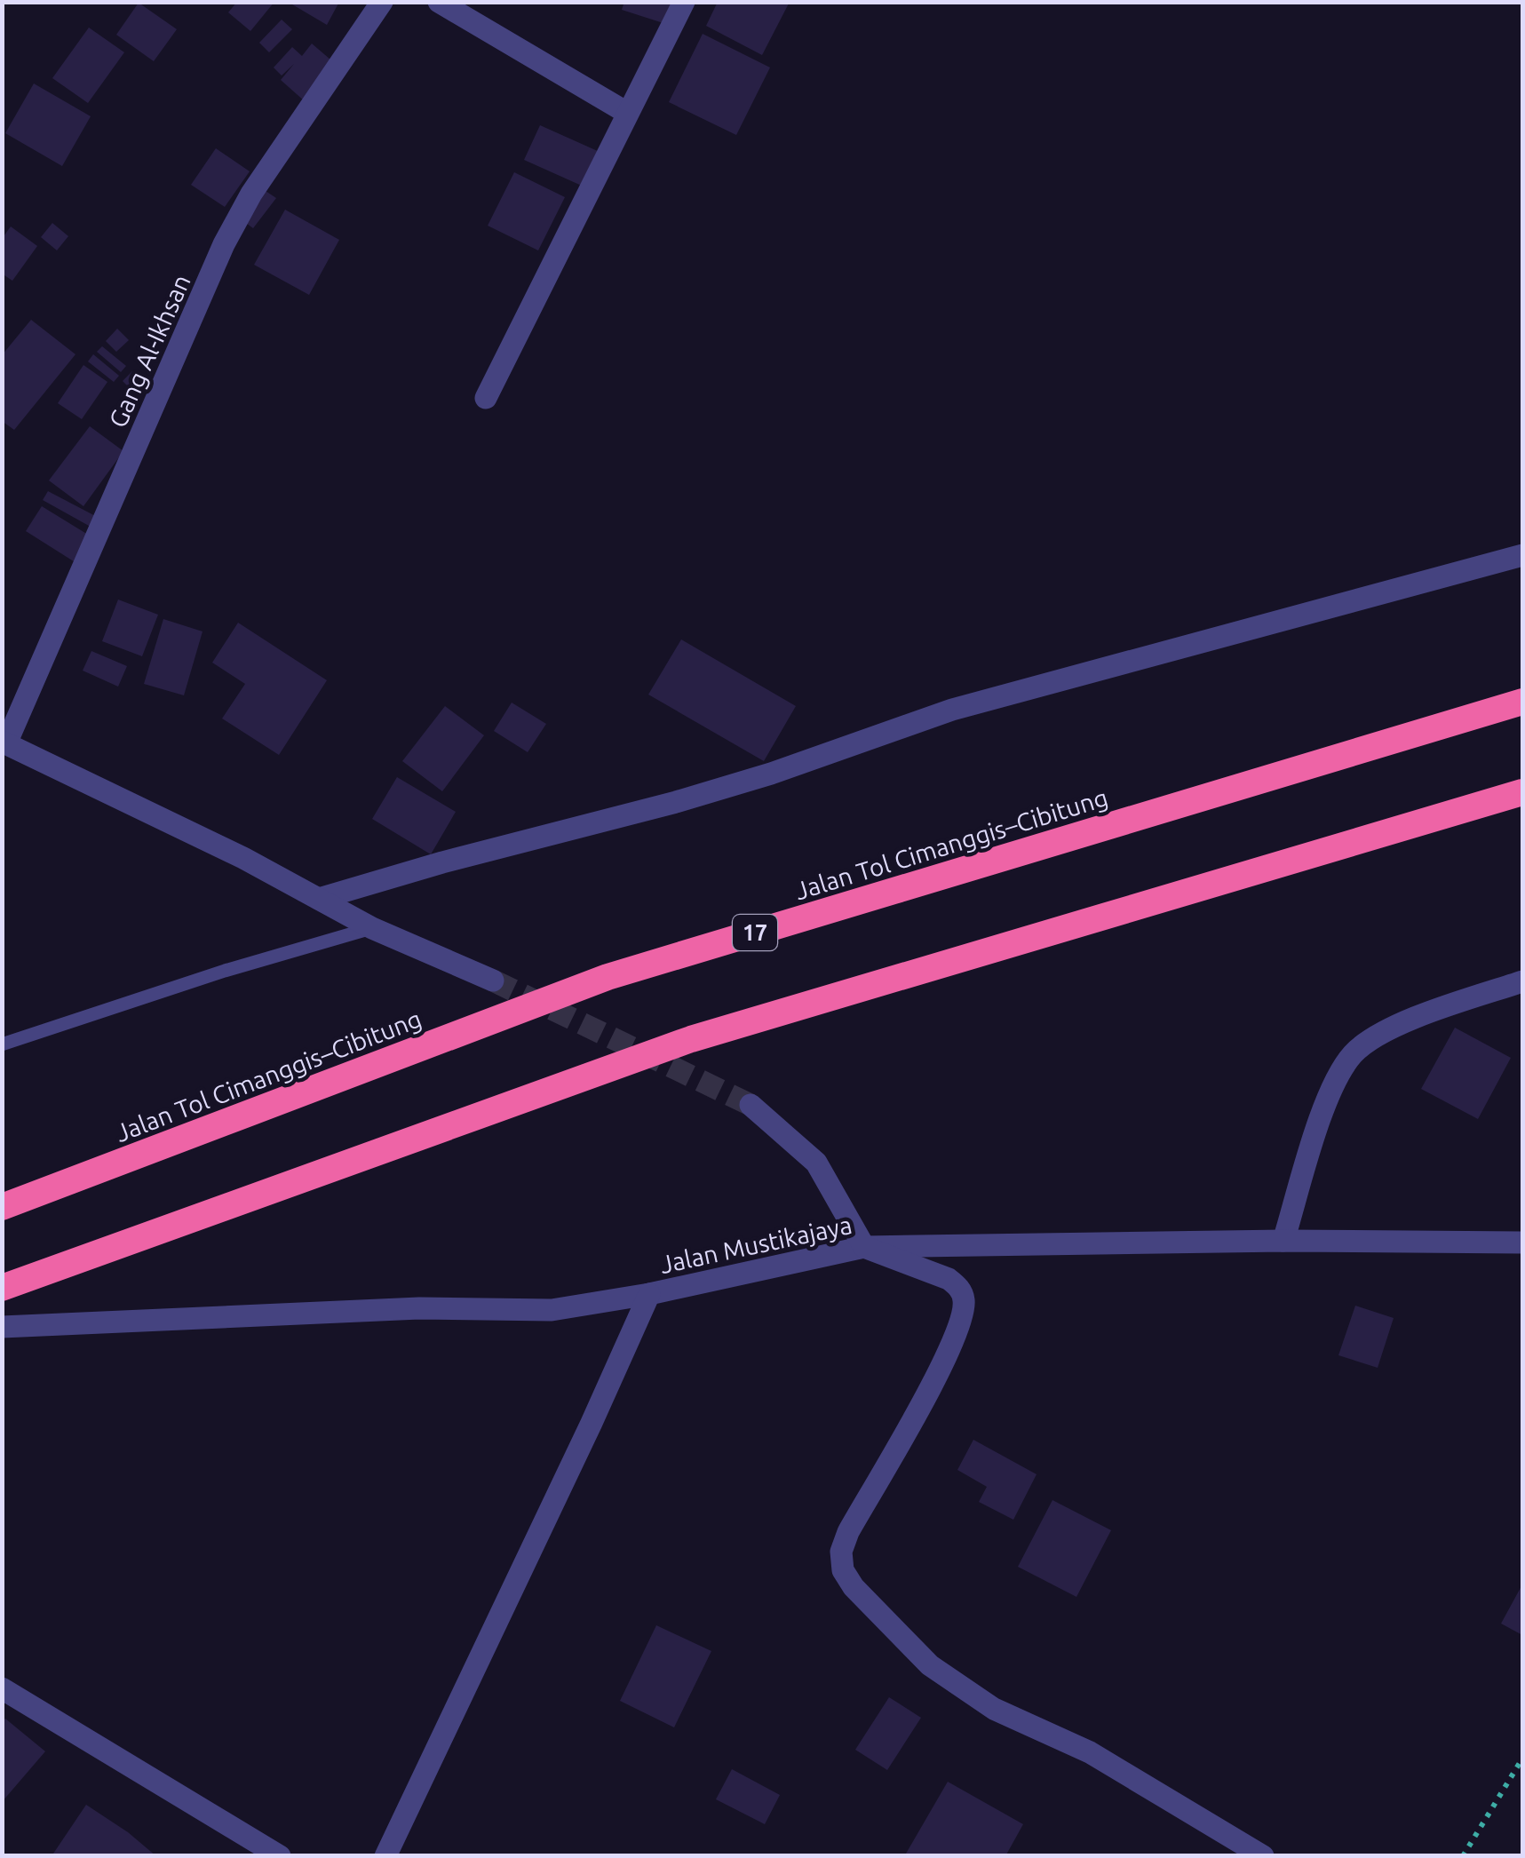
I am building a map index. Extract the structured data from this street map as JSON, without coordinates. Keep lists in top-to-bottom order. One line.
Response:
{"streets":{"highway":["Jalan Tol Cimanggis–Cibitung","17"],"street":["Gang Al-Ikhsan","Jalan Mustikajaya"]}}
